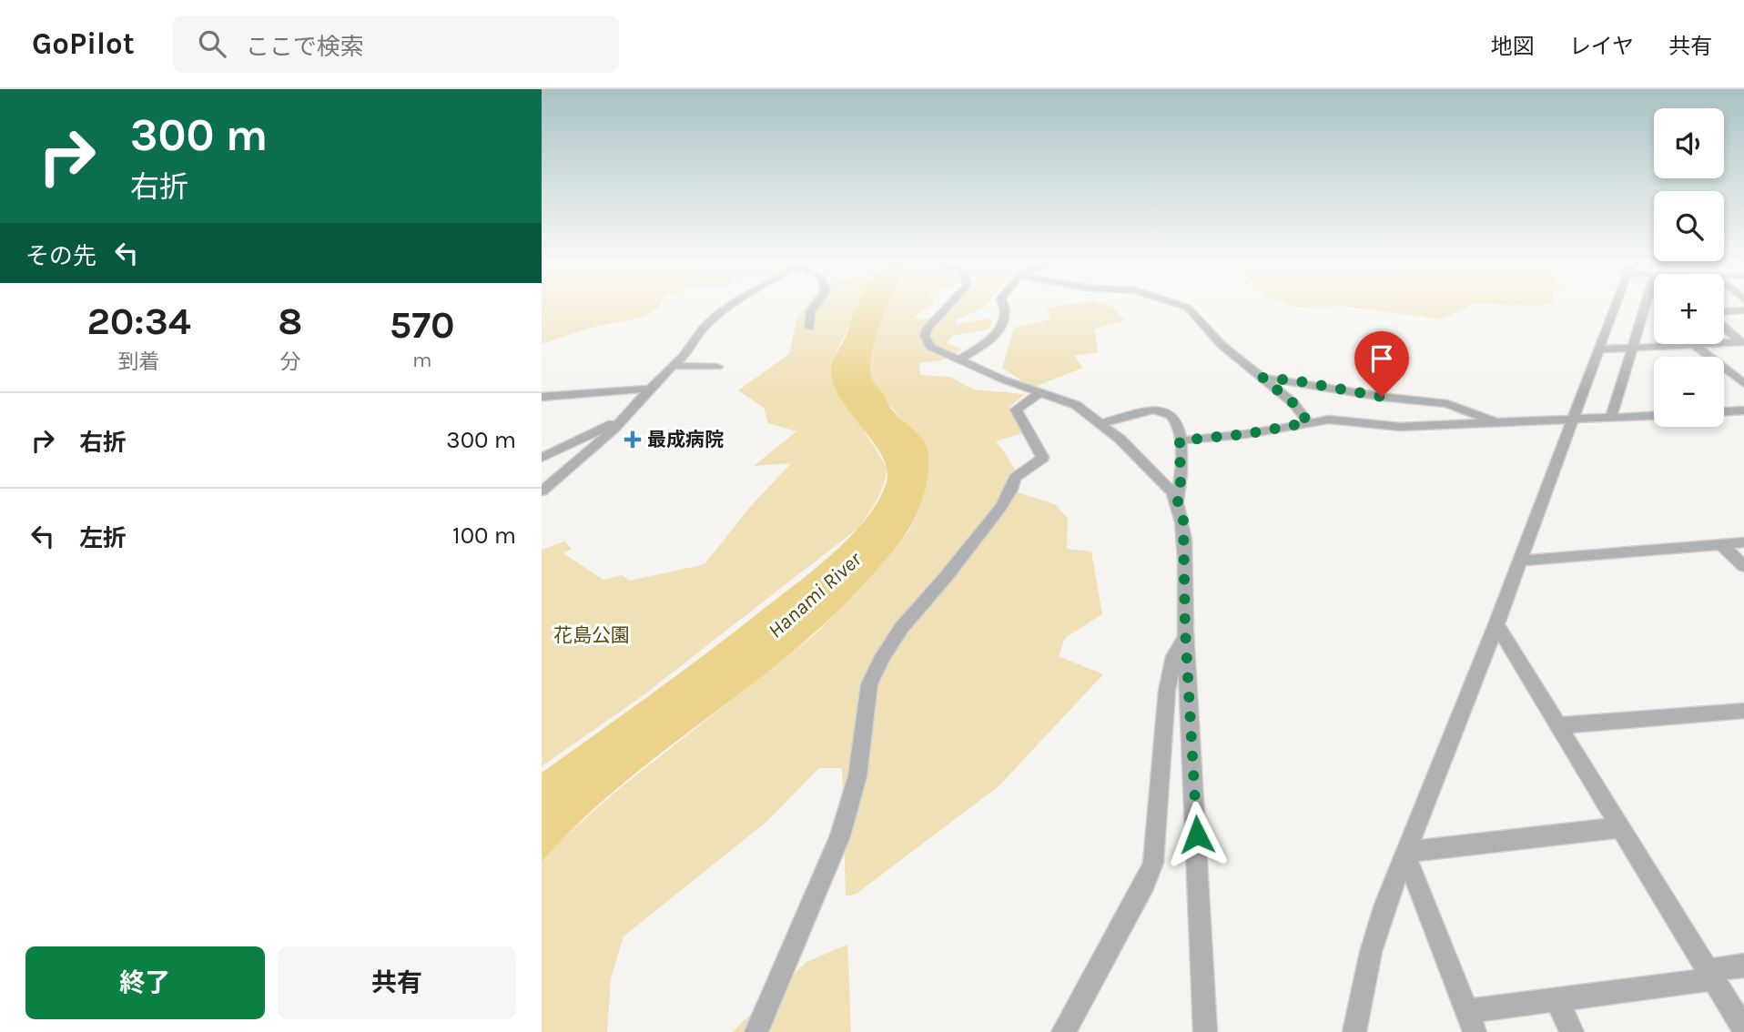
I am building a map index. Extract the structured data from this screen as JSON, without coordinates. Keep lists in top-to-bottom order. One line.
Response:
{"water":["Hanami River"],"parks":["花島公園"],"places":{"health":["最成病院"]},"page":{"header":"GoPilot","search":"ここで検索","nav":["地図","レイヤ","共有"],"turn":["300 m","右折"],"map_buttons":["+","−"],"then":"その先","eta":["20:34","到着","8","分","570","m"],"list":[{"name":"右折","value":"300 m"},{"name":"左折","value":"100 m"}],"buttons":["終了","共有"]}}
